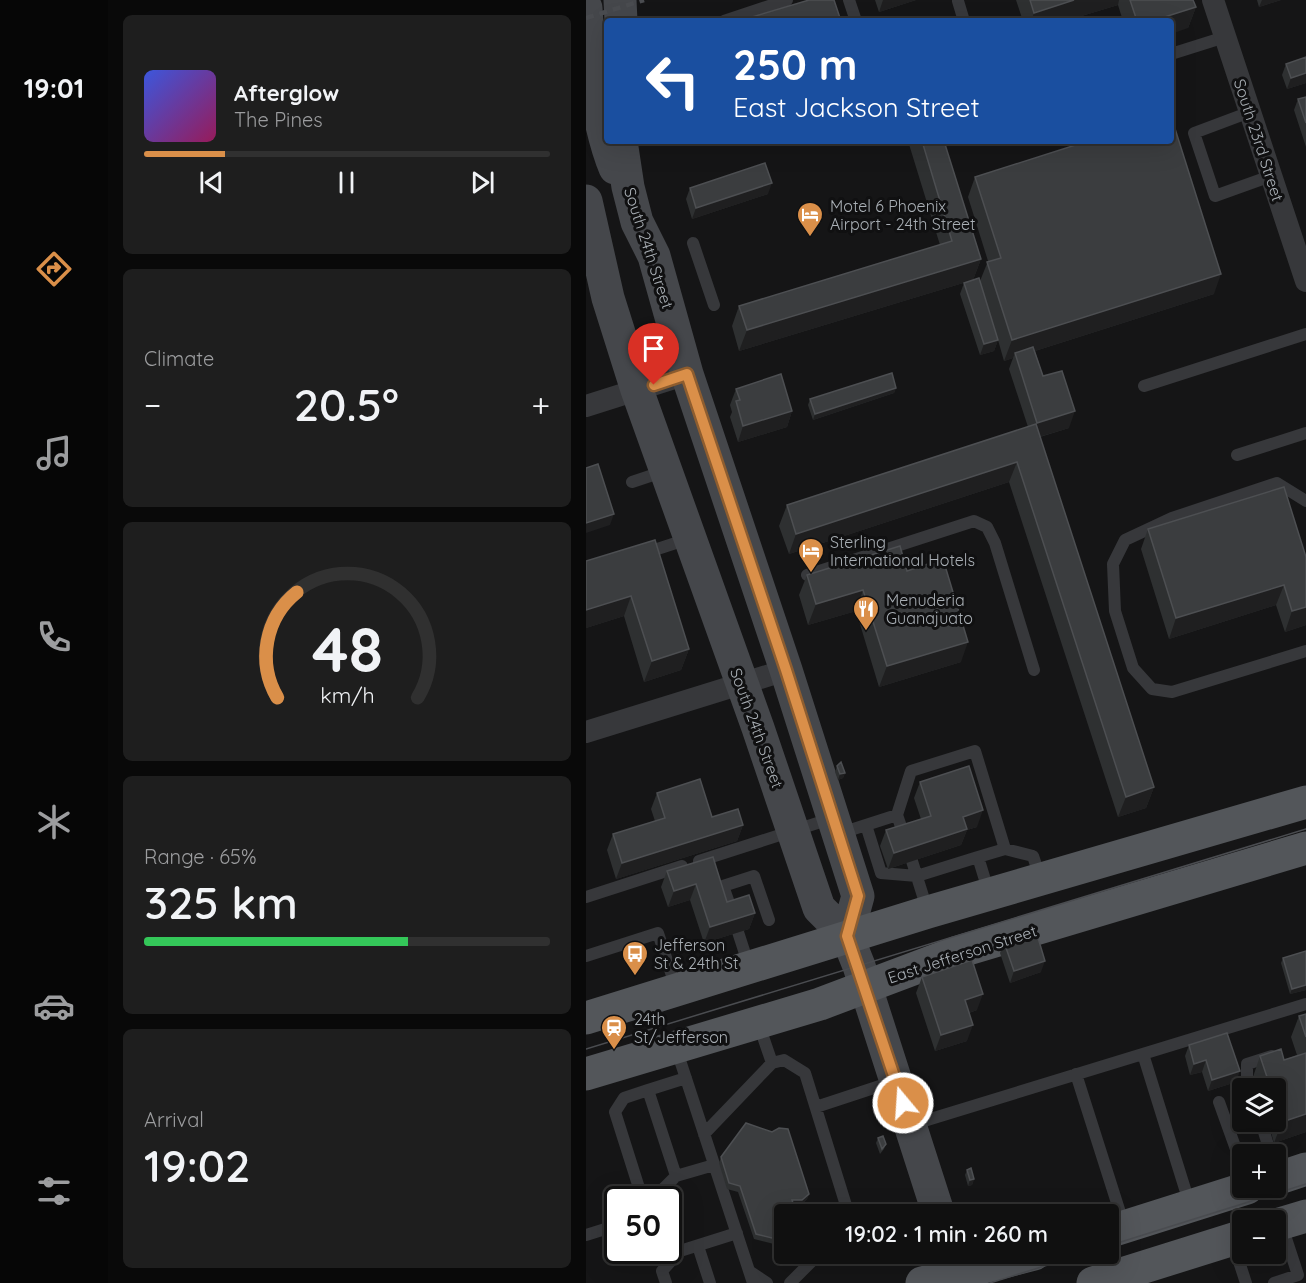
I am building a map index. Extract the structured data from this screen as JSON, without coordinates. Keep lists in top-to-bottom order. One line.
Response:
{"streets":{"main road":["South 24th Street","East Jefferson Street"],"street":["South 23rd Street"]},"crossings":[["South 24th Street","East Jefferson Street"]],"places":{"hotel":["Motel 6 Phoenix Airport - 24th Street","Sterling International Hotels"],"restaurant":["Menuderia Guanajuato"],"bus stop":["Jefferson St & 24th St"],"station":["24th St/Jefferson"]},"page":{"tabs":"19:01","turn":["250 m","East Jackson Street"],"song":["Afterglow","The Pines"],"tile":["Climate",["Range · 65%","325 km"],["Arrival","19:02"]],"heat":["−","20.5°","+"],"map_buttons":["+","−"],"limit":"50","trip":"19:02 · 1 min · 260 m","gauge":["48","km/h"]}}
